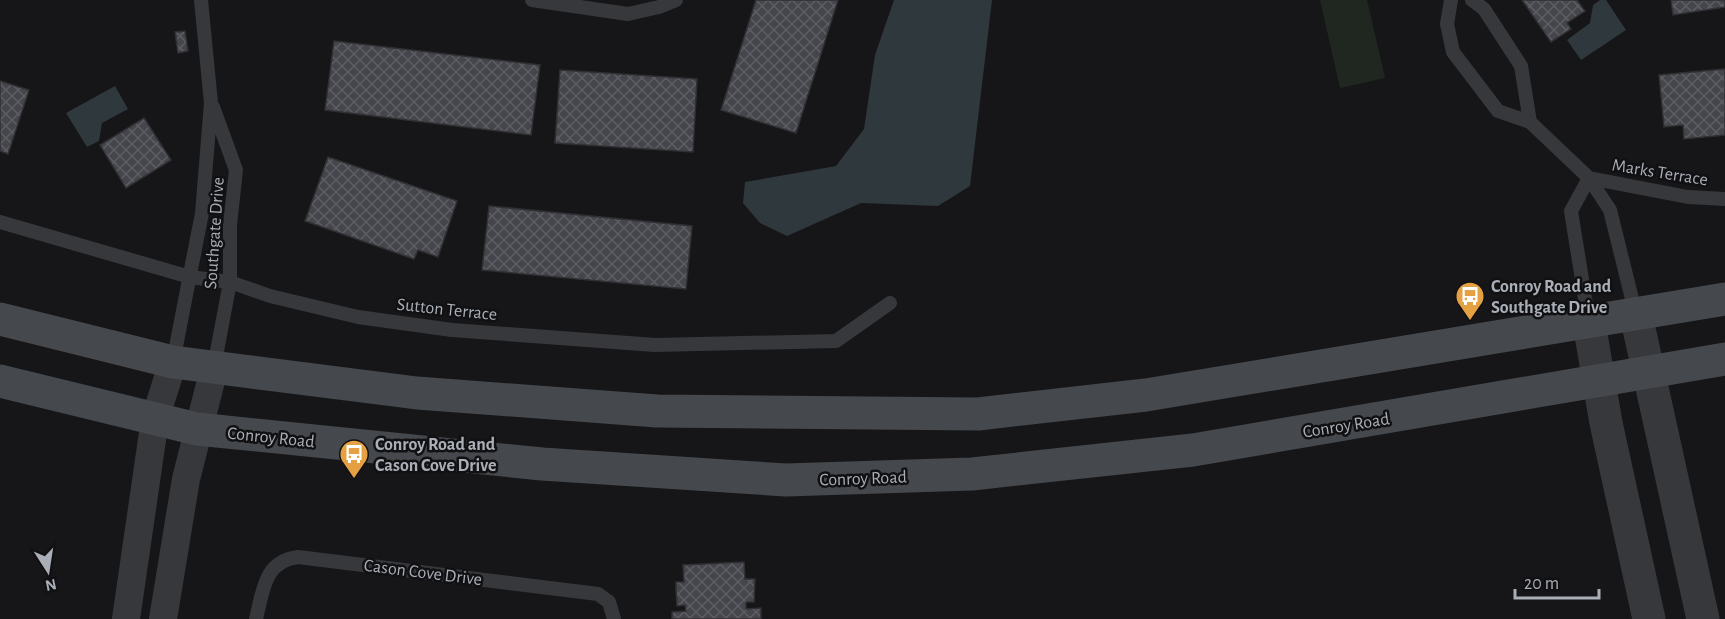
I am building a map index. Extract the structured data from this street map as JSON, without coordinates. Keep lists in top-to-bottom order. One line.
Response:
{"streets":{"main road":["Conroy Road"],"lane":["Marks Terrace","Southgate Drive","Sutton Terrace","Cason Cove Drive"]},"crossings":[["Southgate Drive","Sutton Terrace"]],"places":{"bus stop":["Conroy Road and Southgate Drive","Conroy Road and Cason Cove Drive"]},"scale_bar":"20 m","north":"bottom"}
